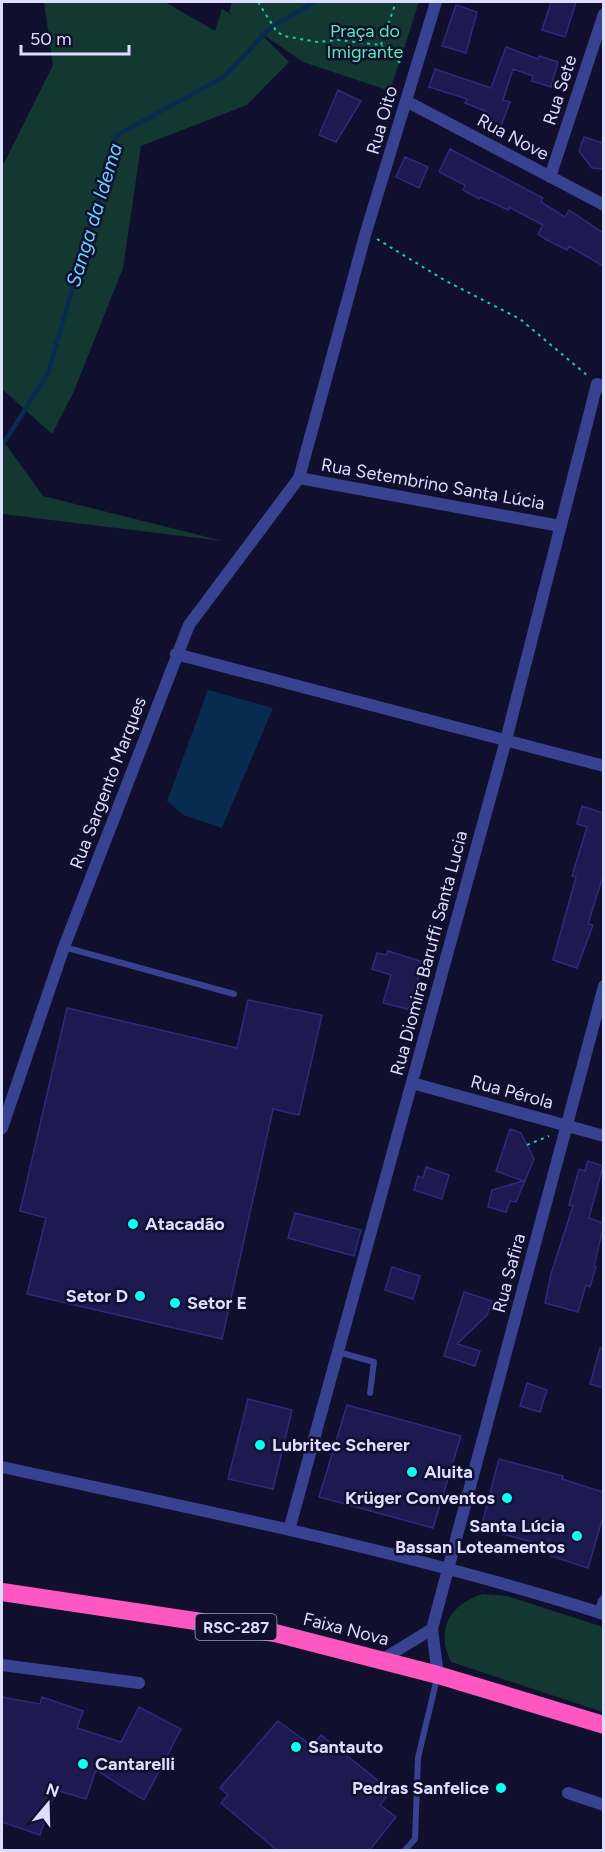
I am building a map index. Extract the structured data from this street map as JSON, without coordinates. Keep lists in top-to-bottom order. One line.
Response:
{"streets":{"highway":["RSC-287","Faixa Nova"],"street":["Rua Sete","Rua Oito","Rua Nove","Rua Setembrino Santa Lúcia","Rua Sargento Marques","Rua Diomira Baruffi Santa Lucia","Rua Pérola","Rua Safira"]},"crossings":[["Rua Sete","Rua Nove"],["Rua Oito","Rua Nove"],["Rua Oito","Rua Setembrino Santa Lúcia"],["Rua Oito","Rua Sargento Marques"],["Rua Setembrino Santa Lúcia","Rua Sargento Marques"],["Rua Setembrino Santa Lúcia","Rua Diomira Baruffi Santa Lucia"],["Rua Diomira Baruffi Santa Lucia","Rua Pérola"],["Rua Pérola","Rua Safira"]],"water":["Sanga da Idema"],"parks":["Praça do Imigrante"],"places":["Atacadão","Setor D","Setor E","Lubritec Scherer","Aluita","Krüger Conventos","Santa Lúcia Bassan Loteamentos","Santauto","Cantarelli","Pedras Sanfelice"],"scale_bar":"50 m","north":"top"}
